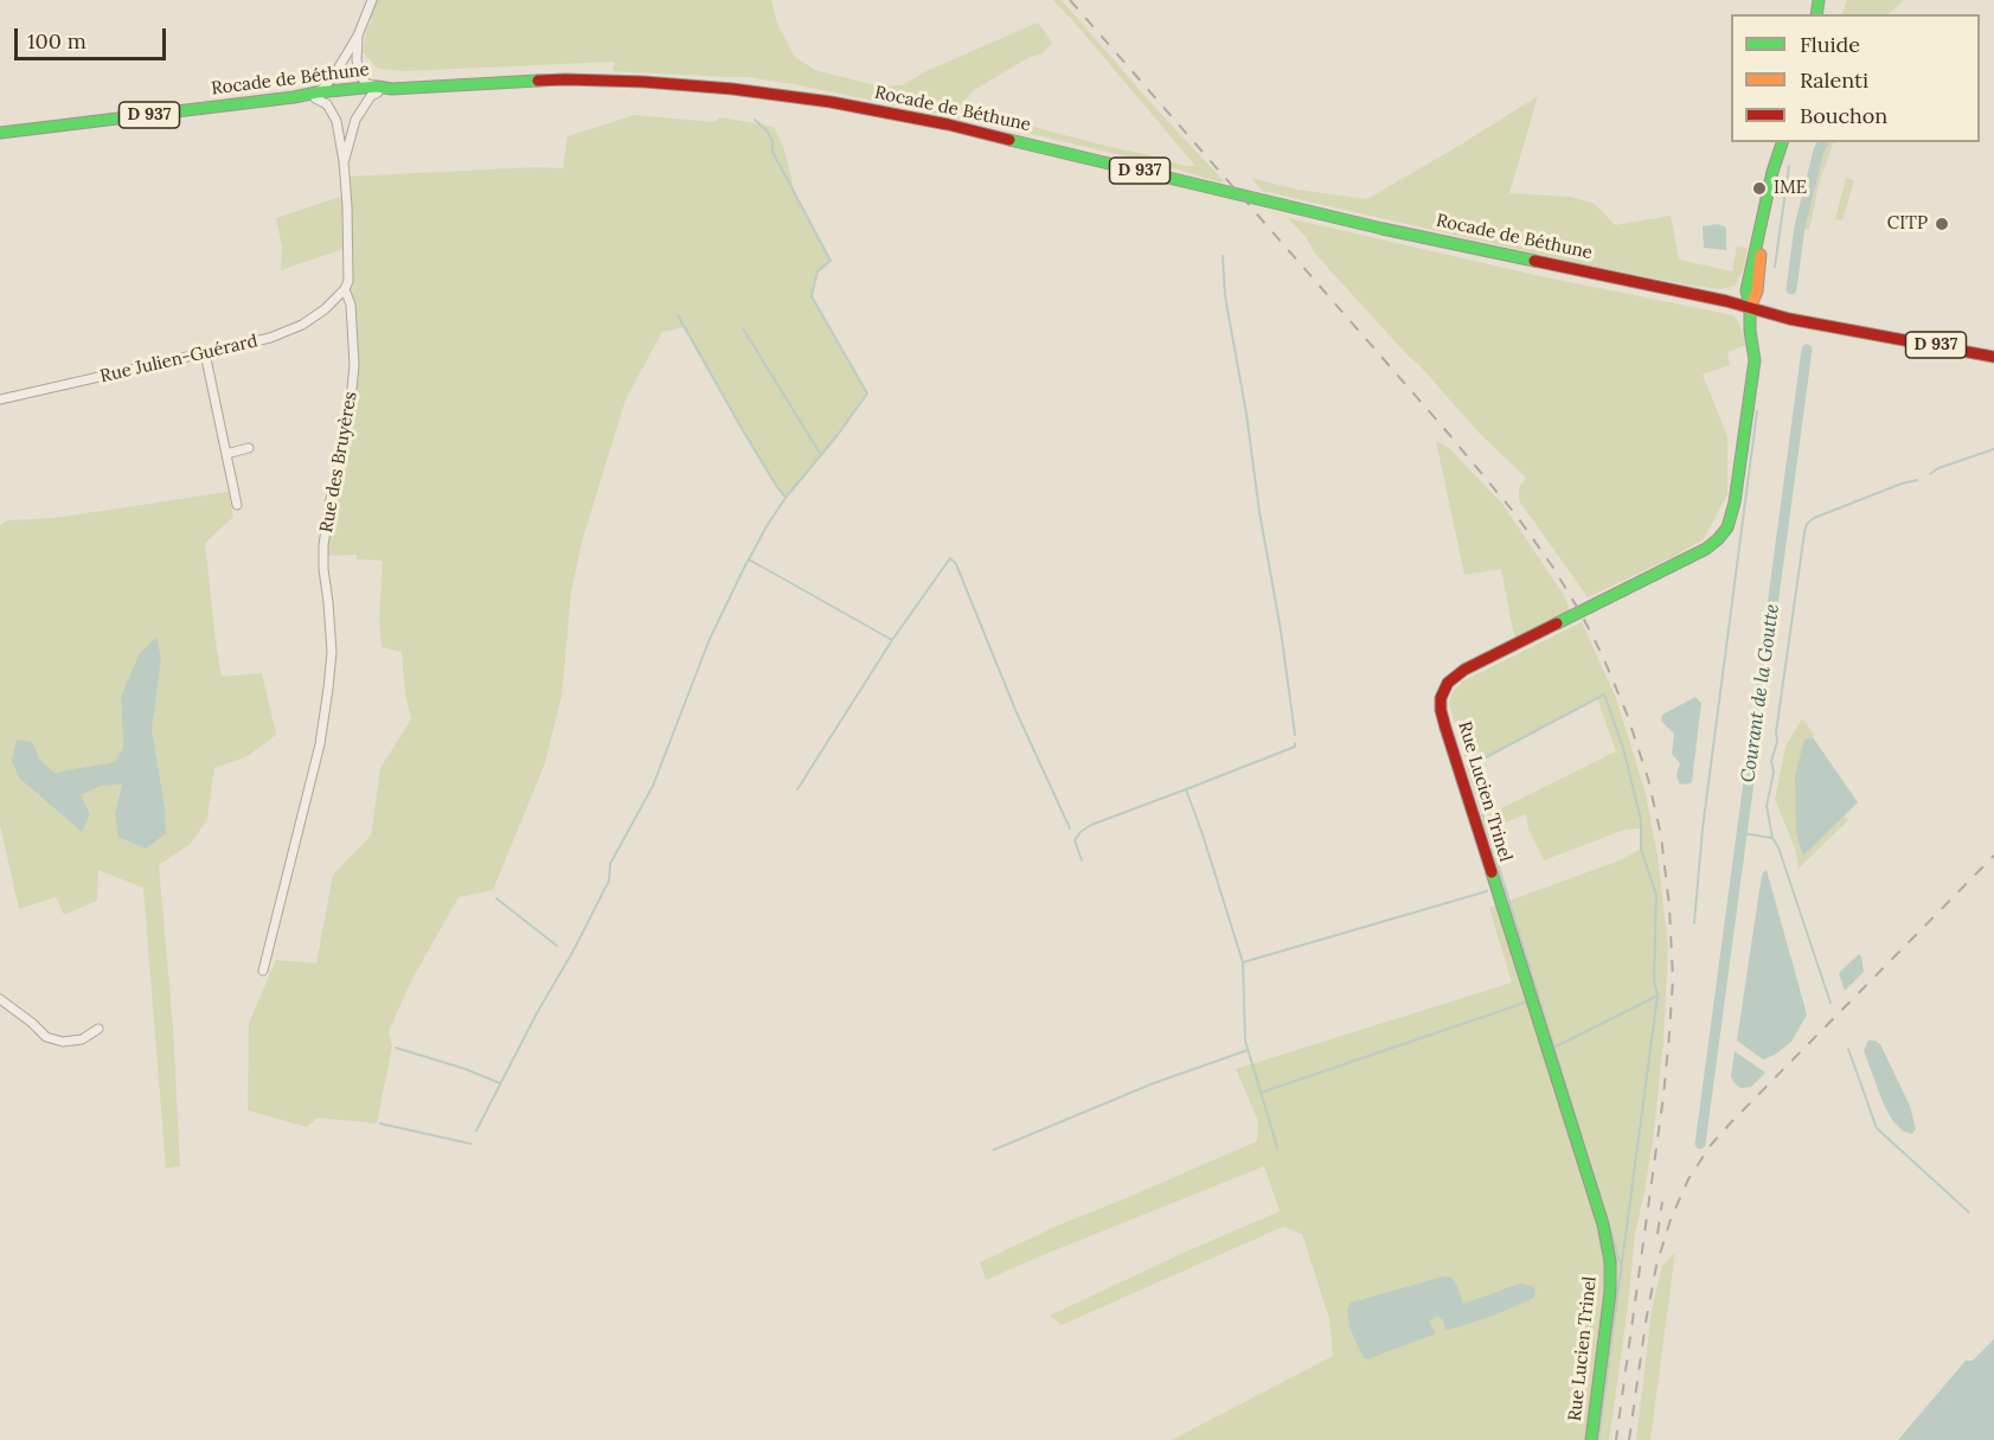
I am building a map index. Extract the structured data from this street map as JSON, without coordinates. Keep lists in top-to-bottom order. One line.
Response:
{"streets":{"main road":["Rocade de Béthune","D 937","Rue Lucien Trinel"],"street":["Rue Julien-Guérard","Rue des Bruyères"]},"crossings":[["Rocade de Béthune","Rue des Bruyères"],["Rocade de Béthune","Rue Lucien Trinel"],["Rue Julien-Guérard","Rue des Bruyères"]],"water":["Courant de la Goutte"],"places":["IME","CITP"],"legend":["Fluide","Ralenti","Bouchon"],"scale_bar":"100 m"}
